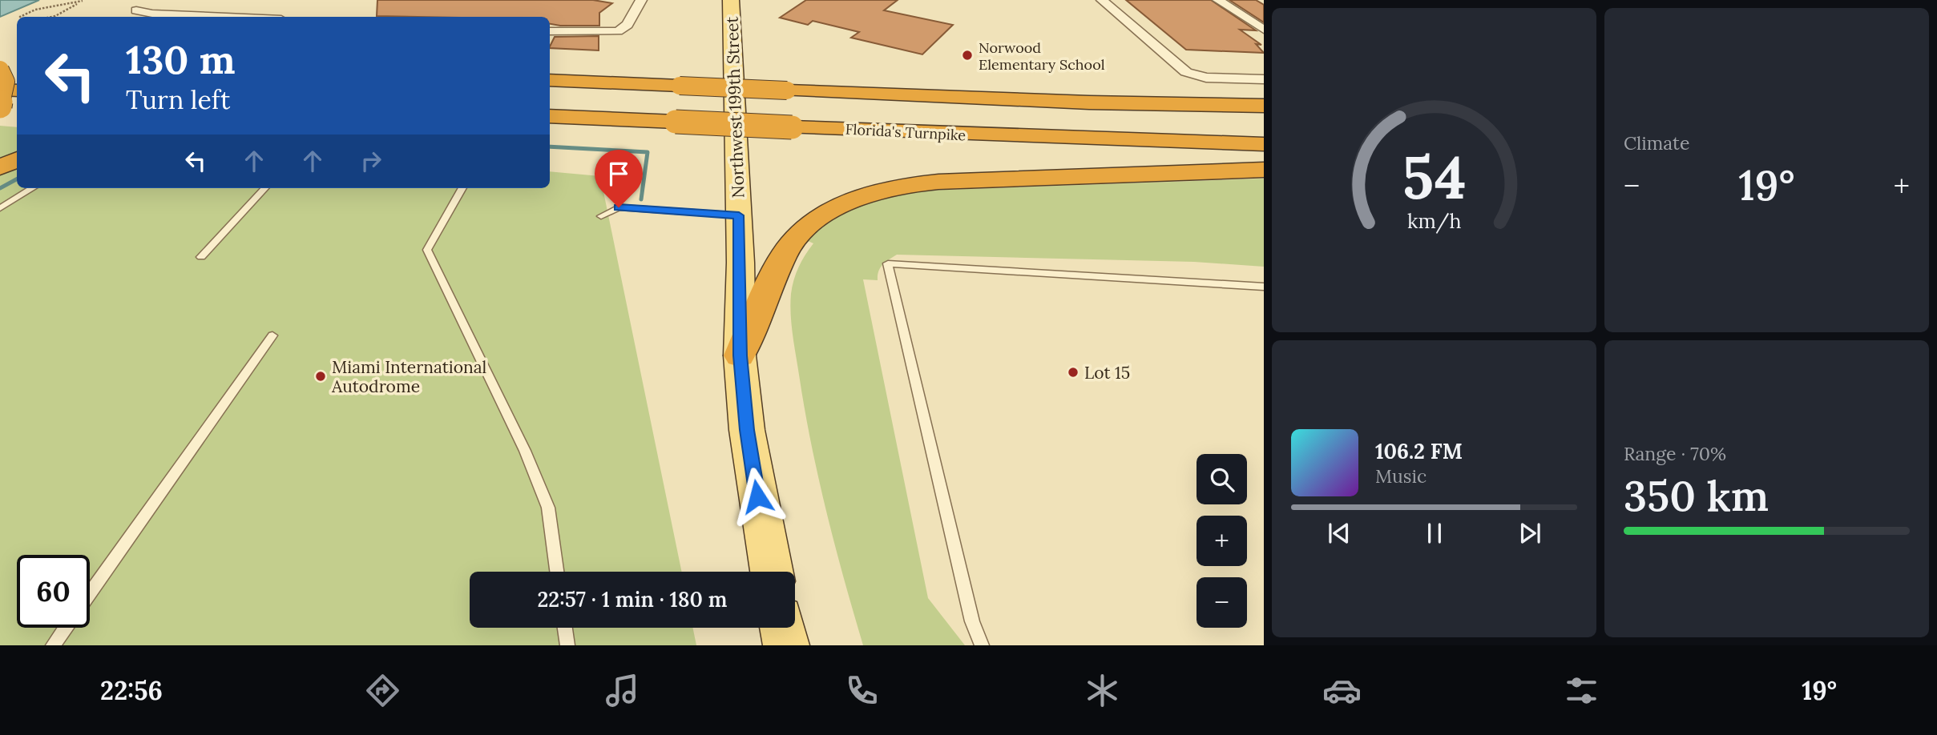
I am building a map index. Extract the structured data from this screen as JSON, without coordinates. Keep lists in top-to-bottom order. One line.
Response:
{"streets":{"highway":["Florida's Turnpike"],"main road":["Northwest 199th Street"]},"places":["Norwood Elementary School","Lot 15","Miami International Autodrome"],"page":{"tile":["Climate",["Range · 70%","350 km"]],"turn":["130 m","Turn left"],"heat":["−","19°","+"],"song":["106.2 FM","Music"],"map_buttons":["+","−"],"limit":"60","trip":"22:57 · 1 min · 180 m","tabs":["22:56","19°"],"gauge":["54","km/h"]}}
